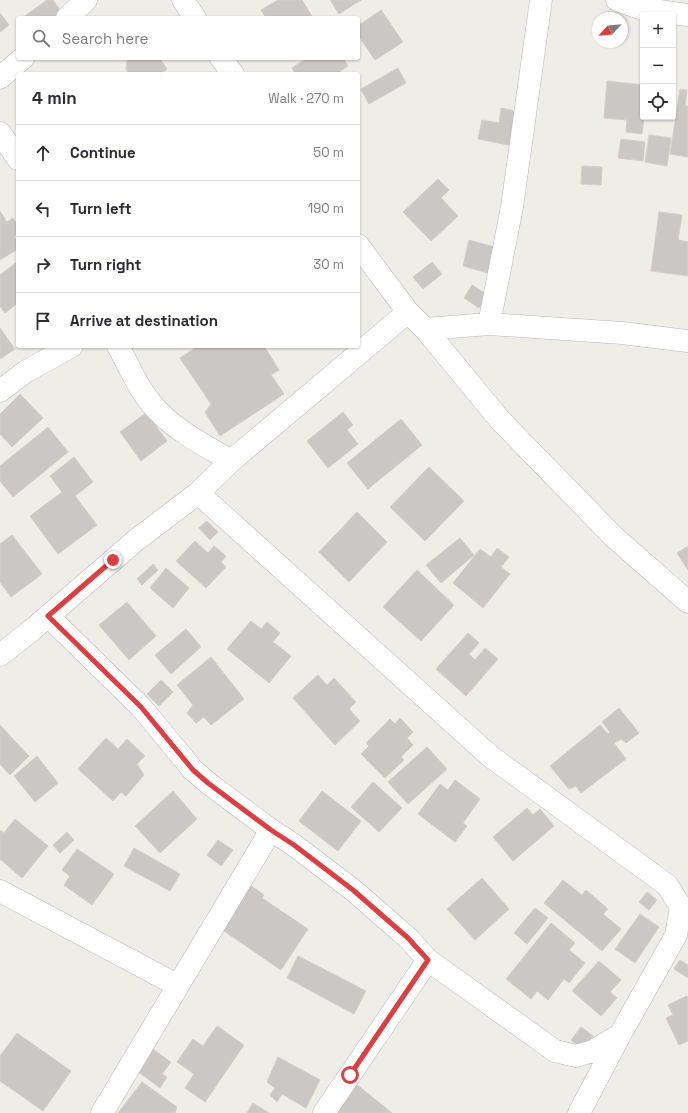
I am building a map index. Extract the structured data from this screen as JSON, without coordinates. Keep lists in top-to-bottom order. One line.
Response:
{"north":"bottom left","page":{"map_buttons":["+","−"],"search":"Search here","heading":["4 min","Walk · 270 m"],"list":[["Continue","50 m"],["Turn left","190 m"],["Turn right","30 m"],"Arrive at destination"]}}
